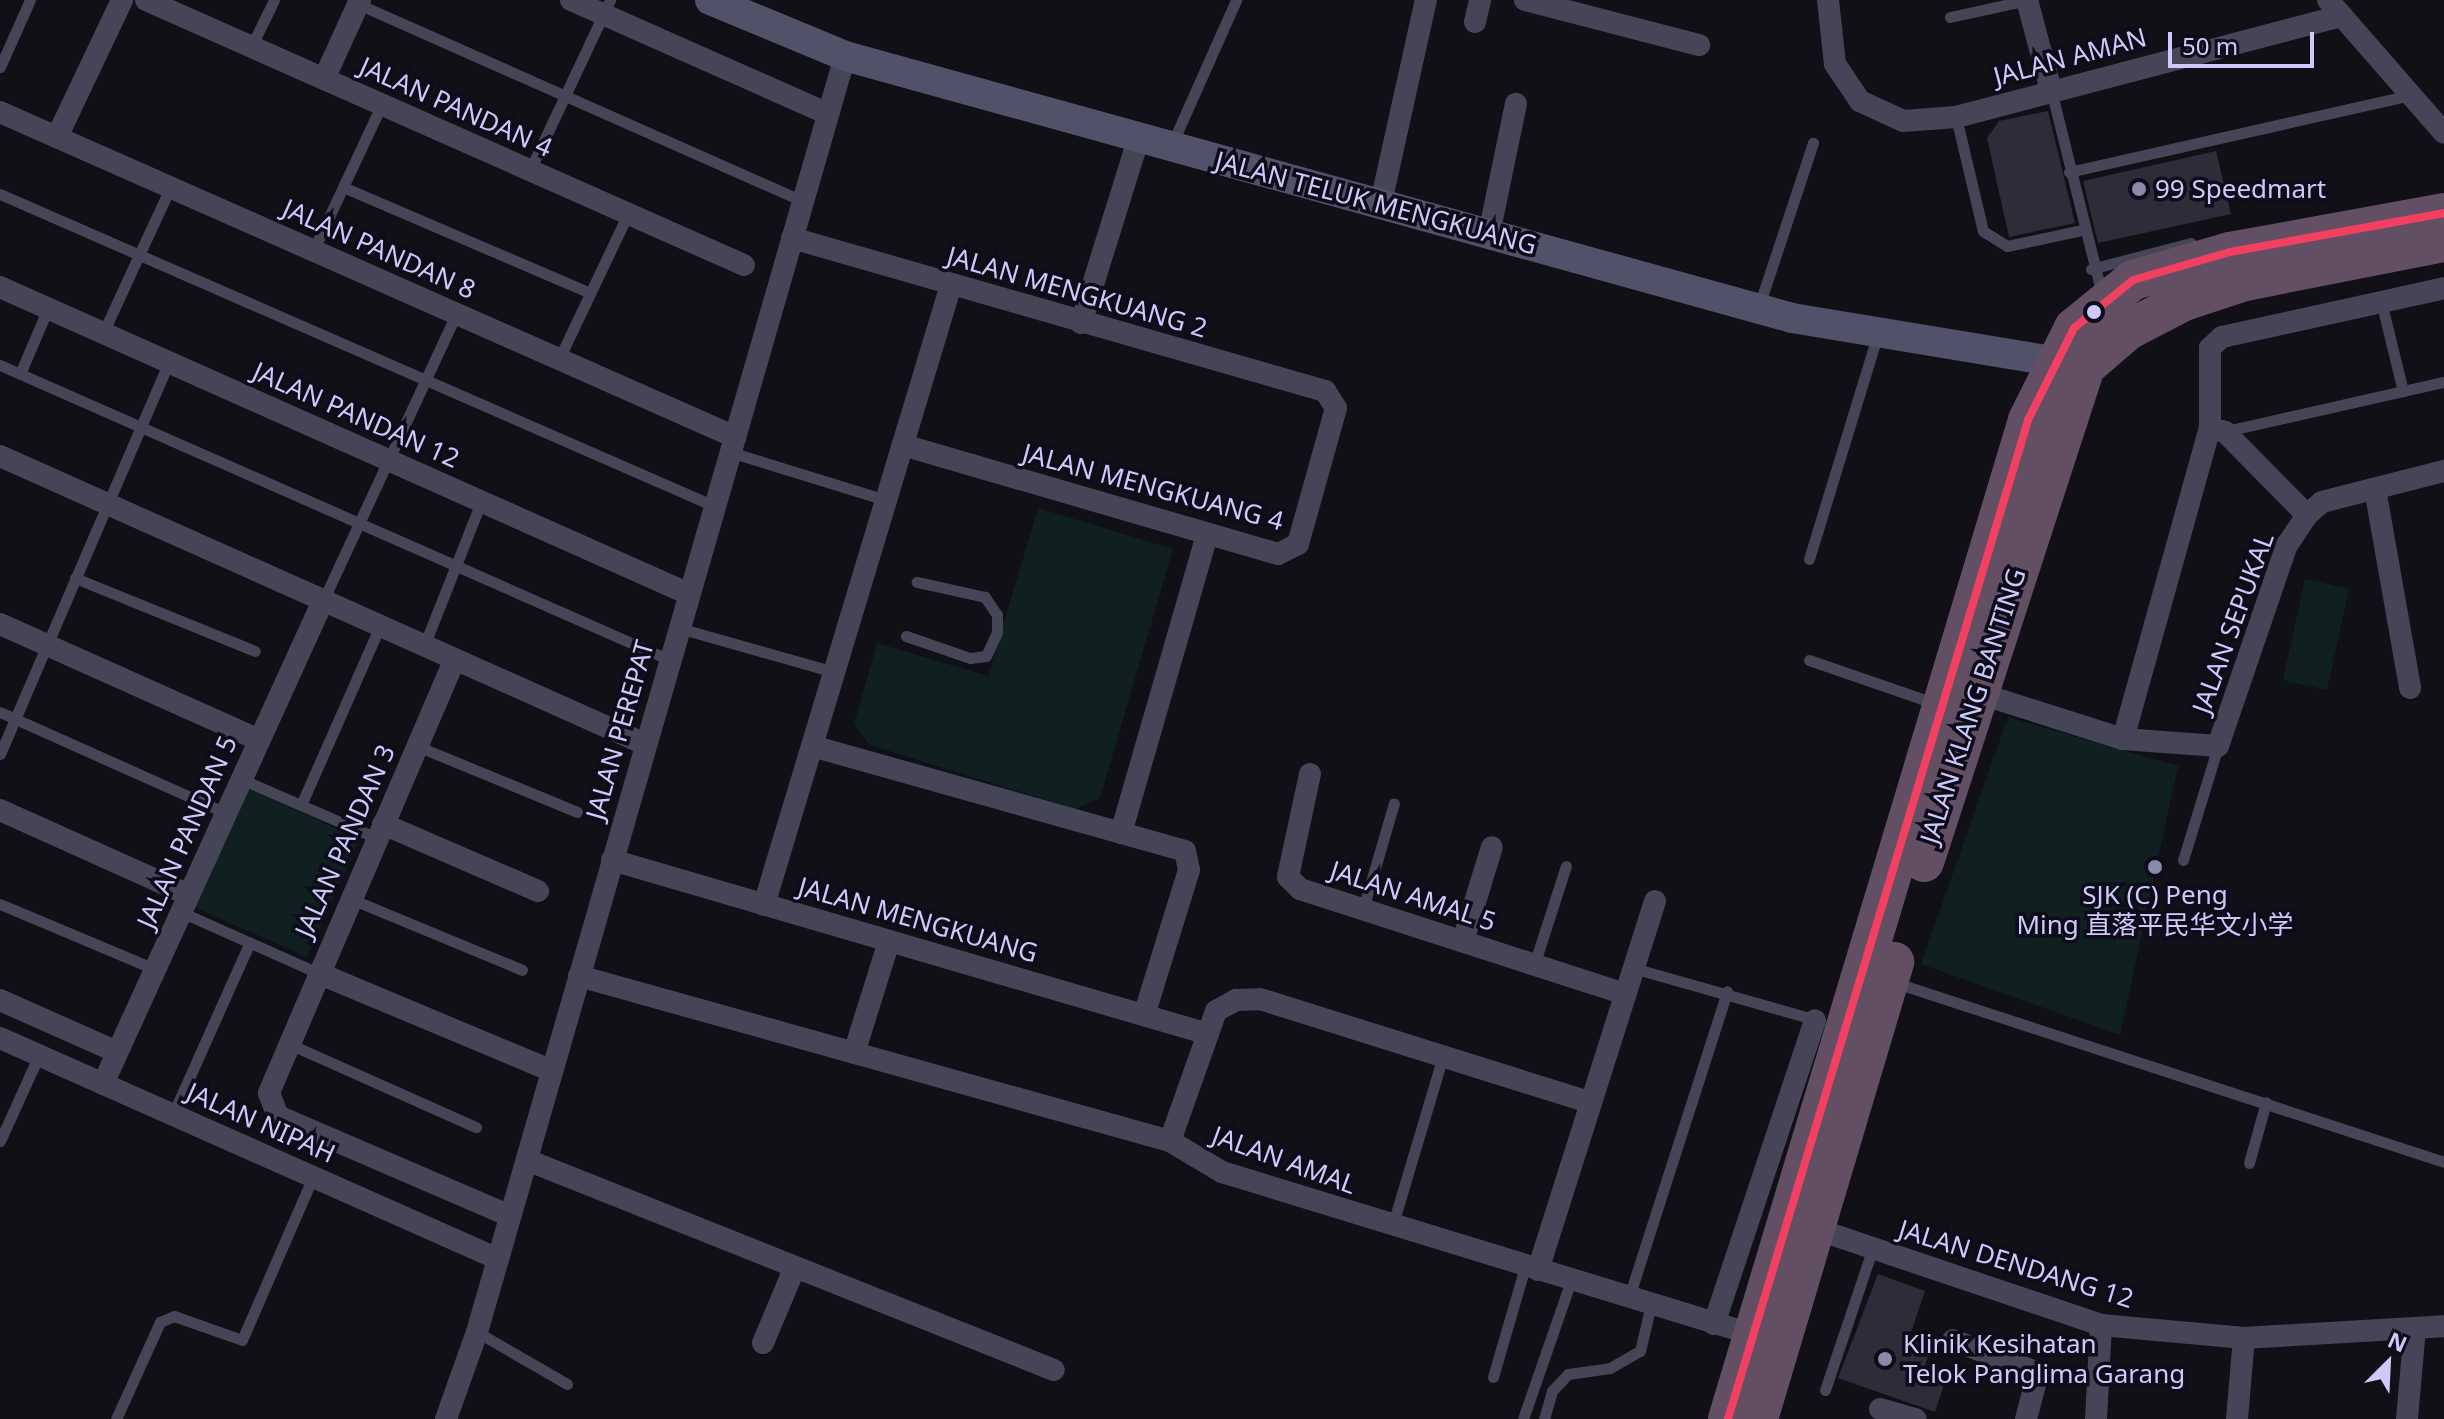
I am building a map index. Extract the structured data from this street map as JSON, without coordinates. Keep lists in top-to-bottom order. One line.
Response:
{"streets":{"highway":["JALAN KLANG BANTING"],"street":["JALAN AMAN","JALAN PANDAN 4","JALAN TELUK MENGKUANG","JALAN PANDAN 8","JALAN MENGKUANG 2","JALAN PANDAN 12","JALAN MENGKUANG 4","JALAN SEPUKAL","JALAN PEREPAT","JALAN PANDAN 5","JALAN PANDAN 3","JALAN AMAL 5","JALAN MENGKUANG","JALAN NIPAH","JALAN AMAL","JALAN DENDANG 12"]},"crossings":[["JALAN TELUK MENGKUANG","JALAN KLANG BANTING"],["JALAN TELUK MENGKUANG","JALAN PEREPAT"],["JALAN PANDAN 8","JALAN PEREPAT"],["JALAN MENGKUANG 2","JALAN MENGKUANG 4"],["JALAN MENGKUANG 2","JALAN PEREPAT"],["JALAN PANDAN 12","JALAN PEREPAT"],["JALAN SEPUKAL","JALAN KLANG BANTING"],["JALAN KLANG BANTING","JALAN AMAL"],["JALAN KLANG BANTING","JALAN DENDANG 12"],["JALAN PEREPAT","JALAN PANDAN 3"],["JALAN PEREPAT","JALAN MENGKUANG"],["JALAN PEREPAT","JALAN NIPAH"],["JALAN PANDAN 5","JALAN NIPAH"],["JALAN MENGKUANG","JALAN AMAL"]],"places":["99 Speedmart","SJK (C) Peng Ming 直落平民华文小学","Klinik Kesihatan Telok Panglima Garang"],"scale_bar":"50 m","north":"top right"}
